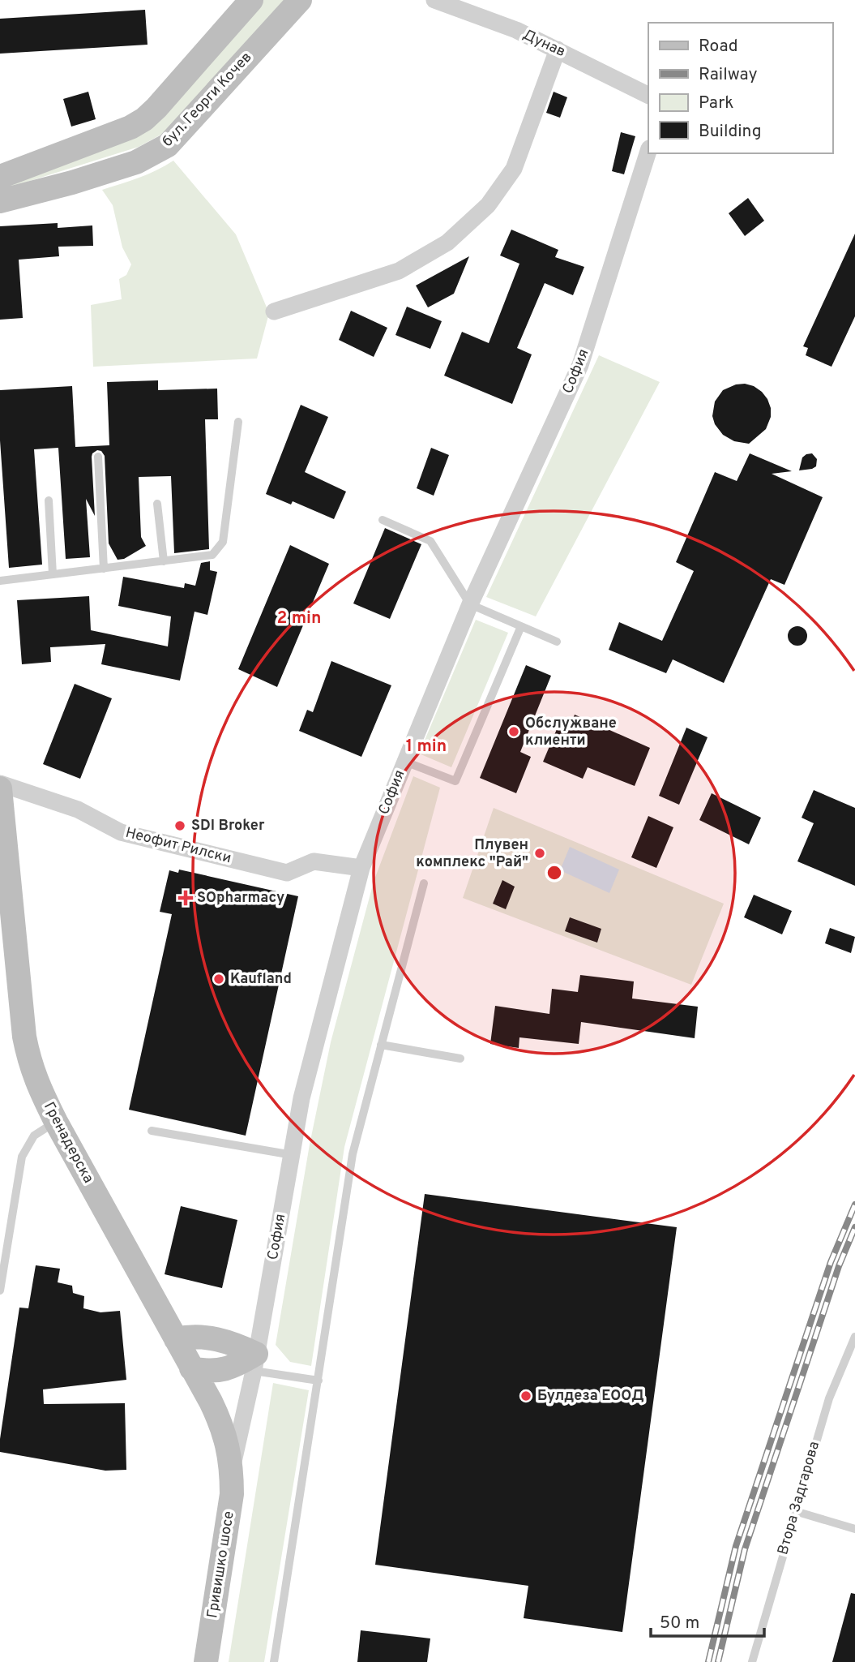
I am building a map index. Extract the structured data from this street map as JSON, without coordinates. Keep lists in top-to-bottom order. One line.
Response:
{"streets":{"street":["Дунав","бул. Георги Кочев","София","Неофит Рилски","Гренадерска","Гривишко шосе"],"lane":["Втора Задгарова"]},"crossings":[["София","Неофит Рилски"],["София","Гренадерска"],["София","Гривишко шосе"],["Гренадерска","Гривишко шосе"]],"places":{"other":["Обслужване клиенти","SDI Broker","Плувен комплекс \"Рай\"","Kaufland","Булдеза ЕООД"],"health":["SOpharmacy"]},"legend":["Road","Railway","Park","Building"],"scale_bar":"50 m","rings":["2 min","1 min"]}
